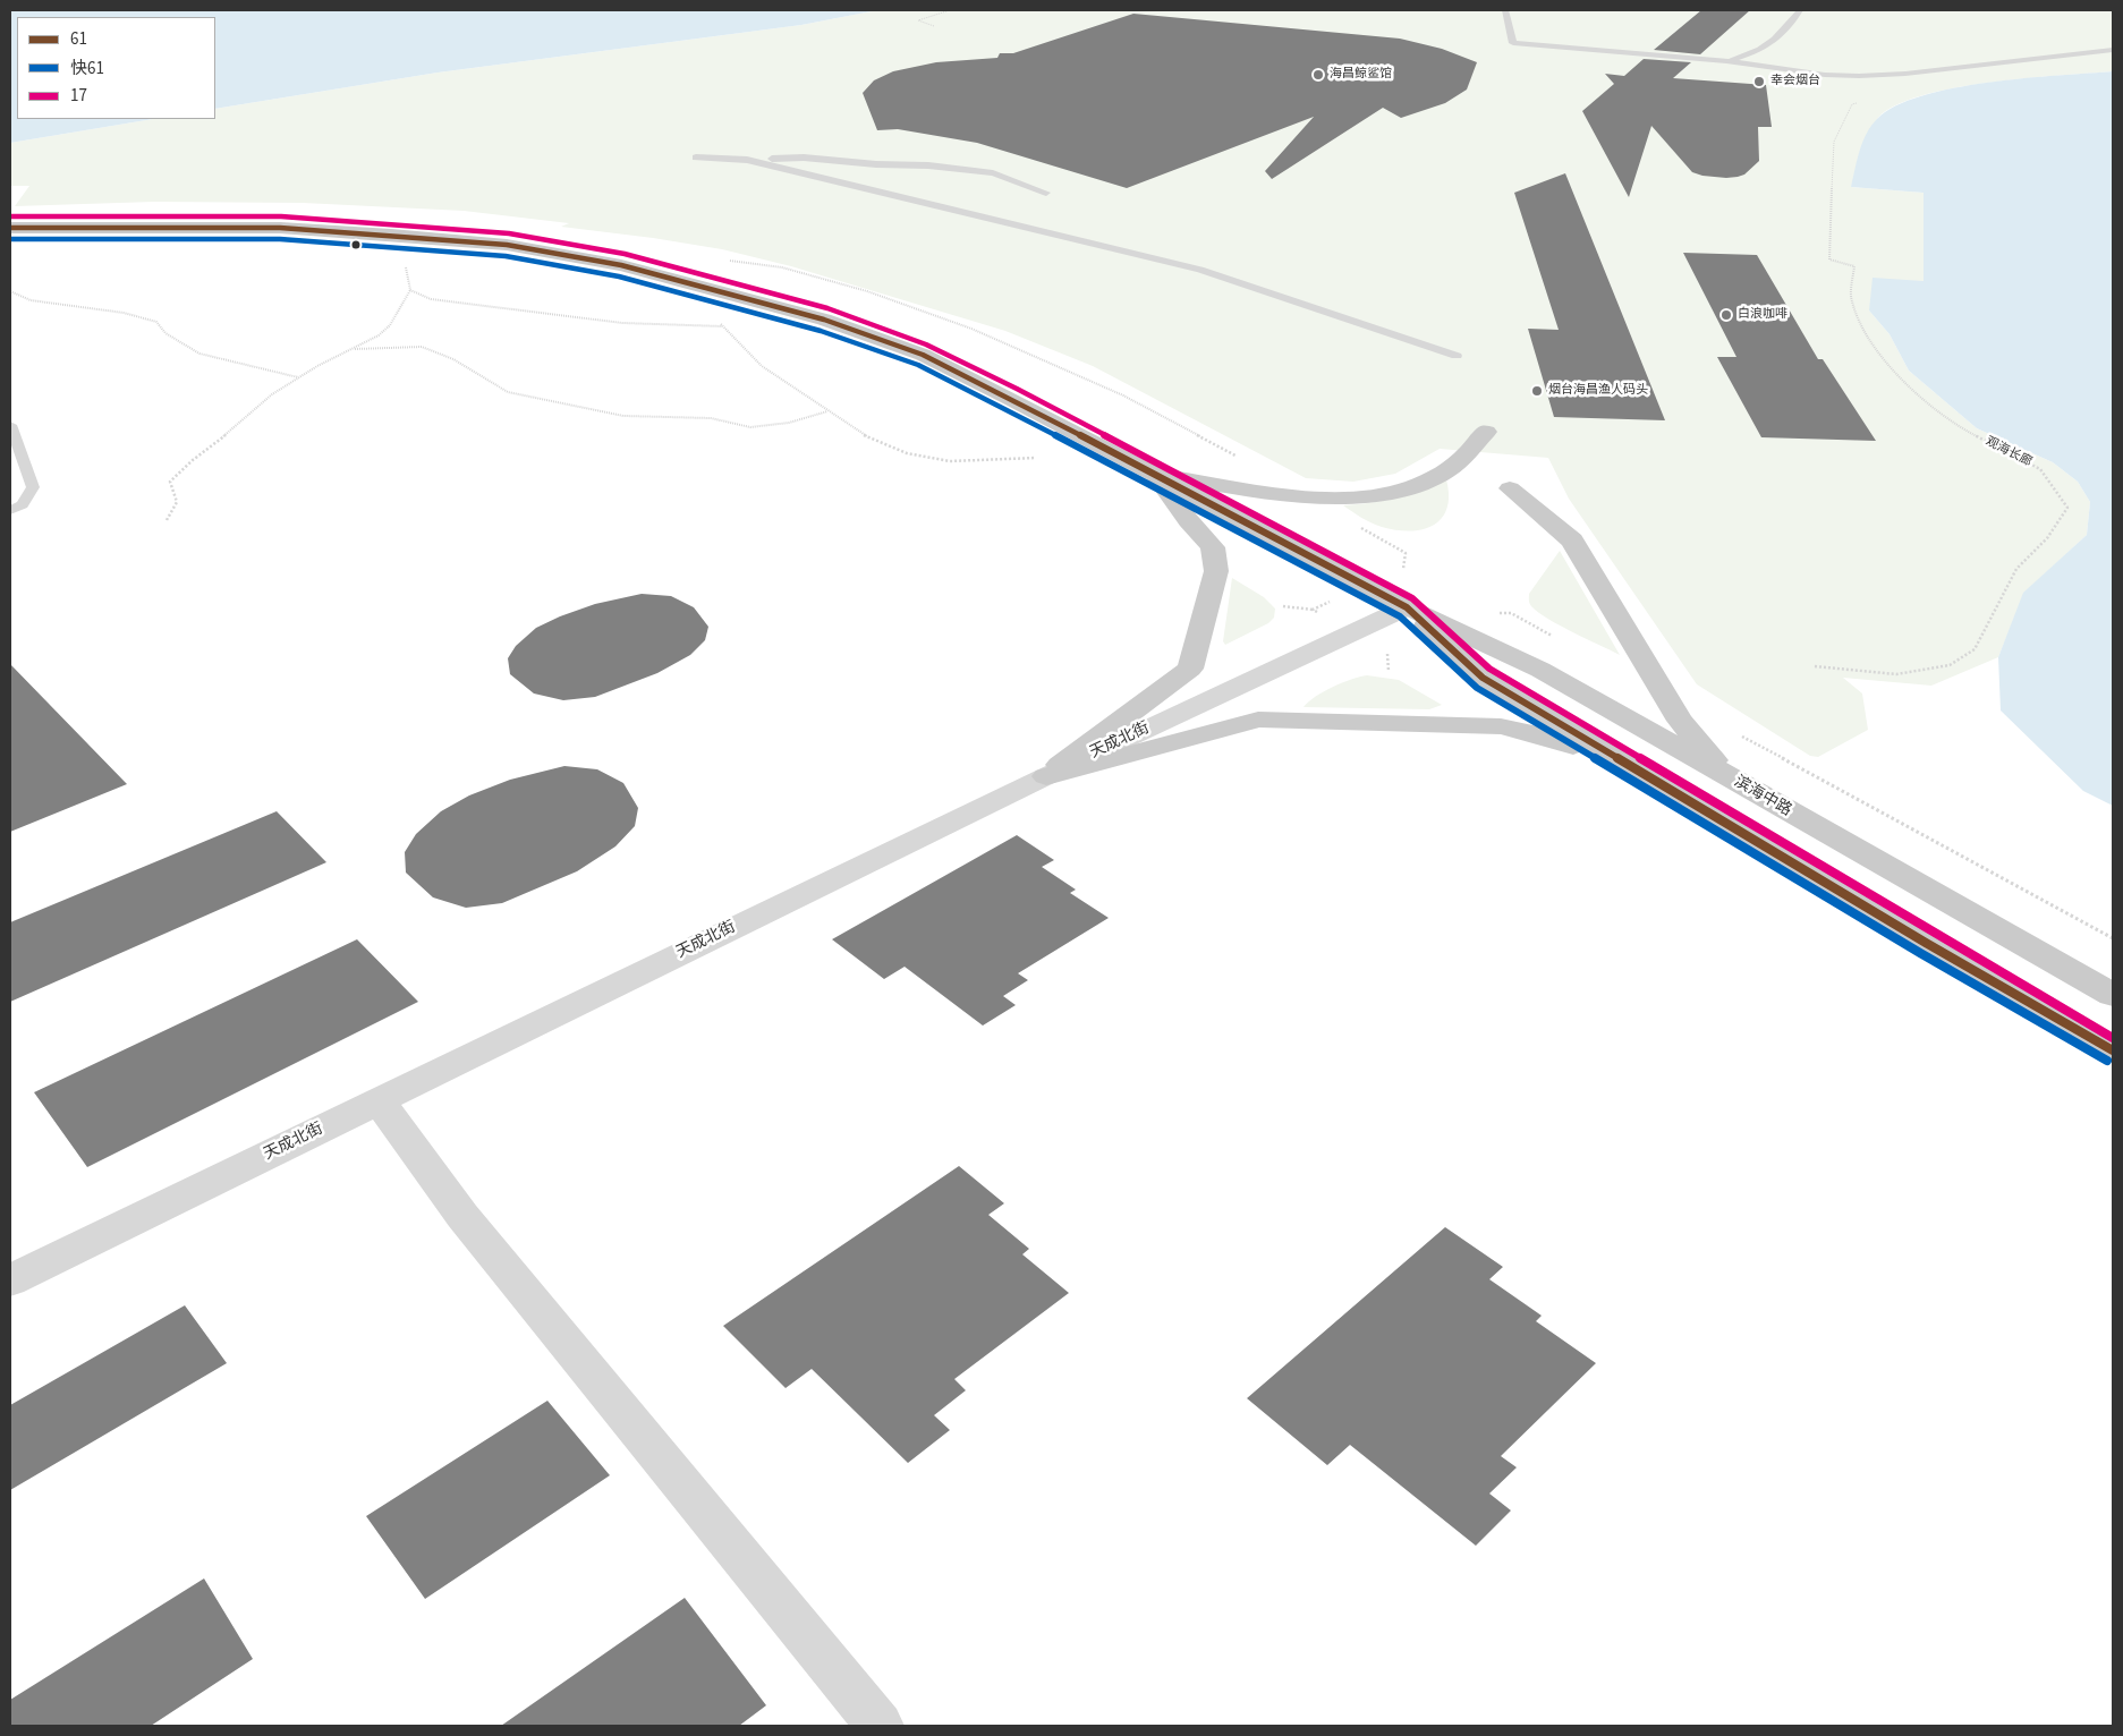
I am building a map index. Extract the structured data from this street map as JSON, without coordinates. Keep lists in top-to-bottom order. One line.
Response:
{"streets":{"main road":["滨海中路"],"street":["天成北街"],"path":["观海长廊"]},"crossings":[["天成北街","滨海中路"]],"places":["海昌鲸鲨馆","幸会烟台","白浪咖啡","烟台海昌渔人码头"],"lines":["transit line 17","transit line 61","transit line 快61"],"legend":["61","快61","17"]}
